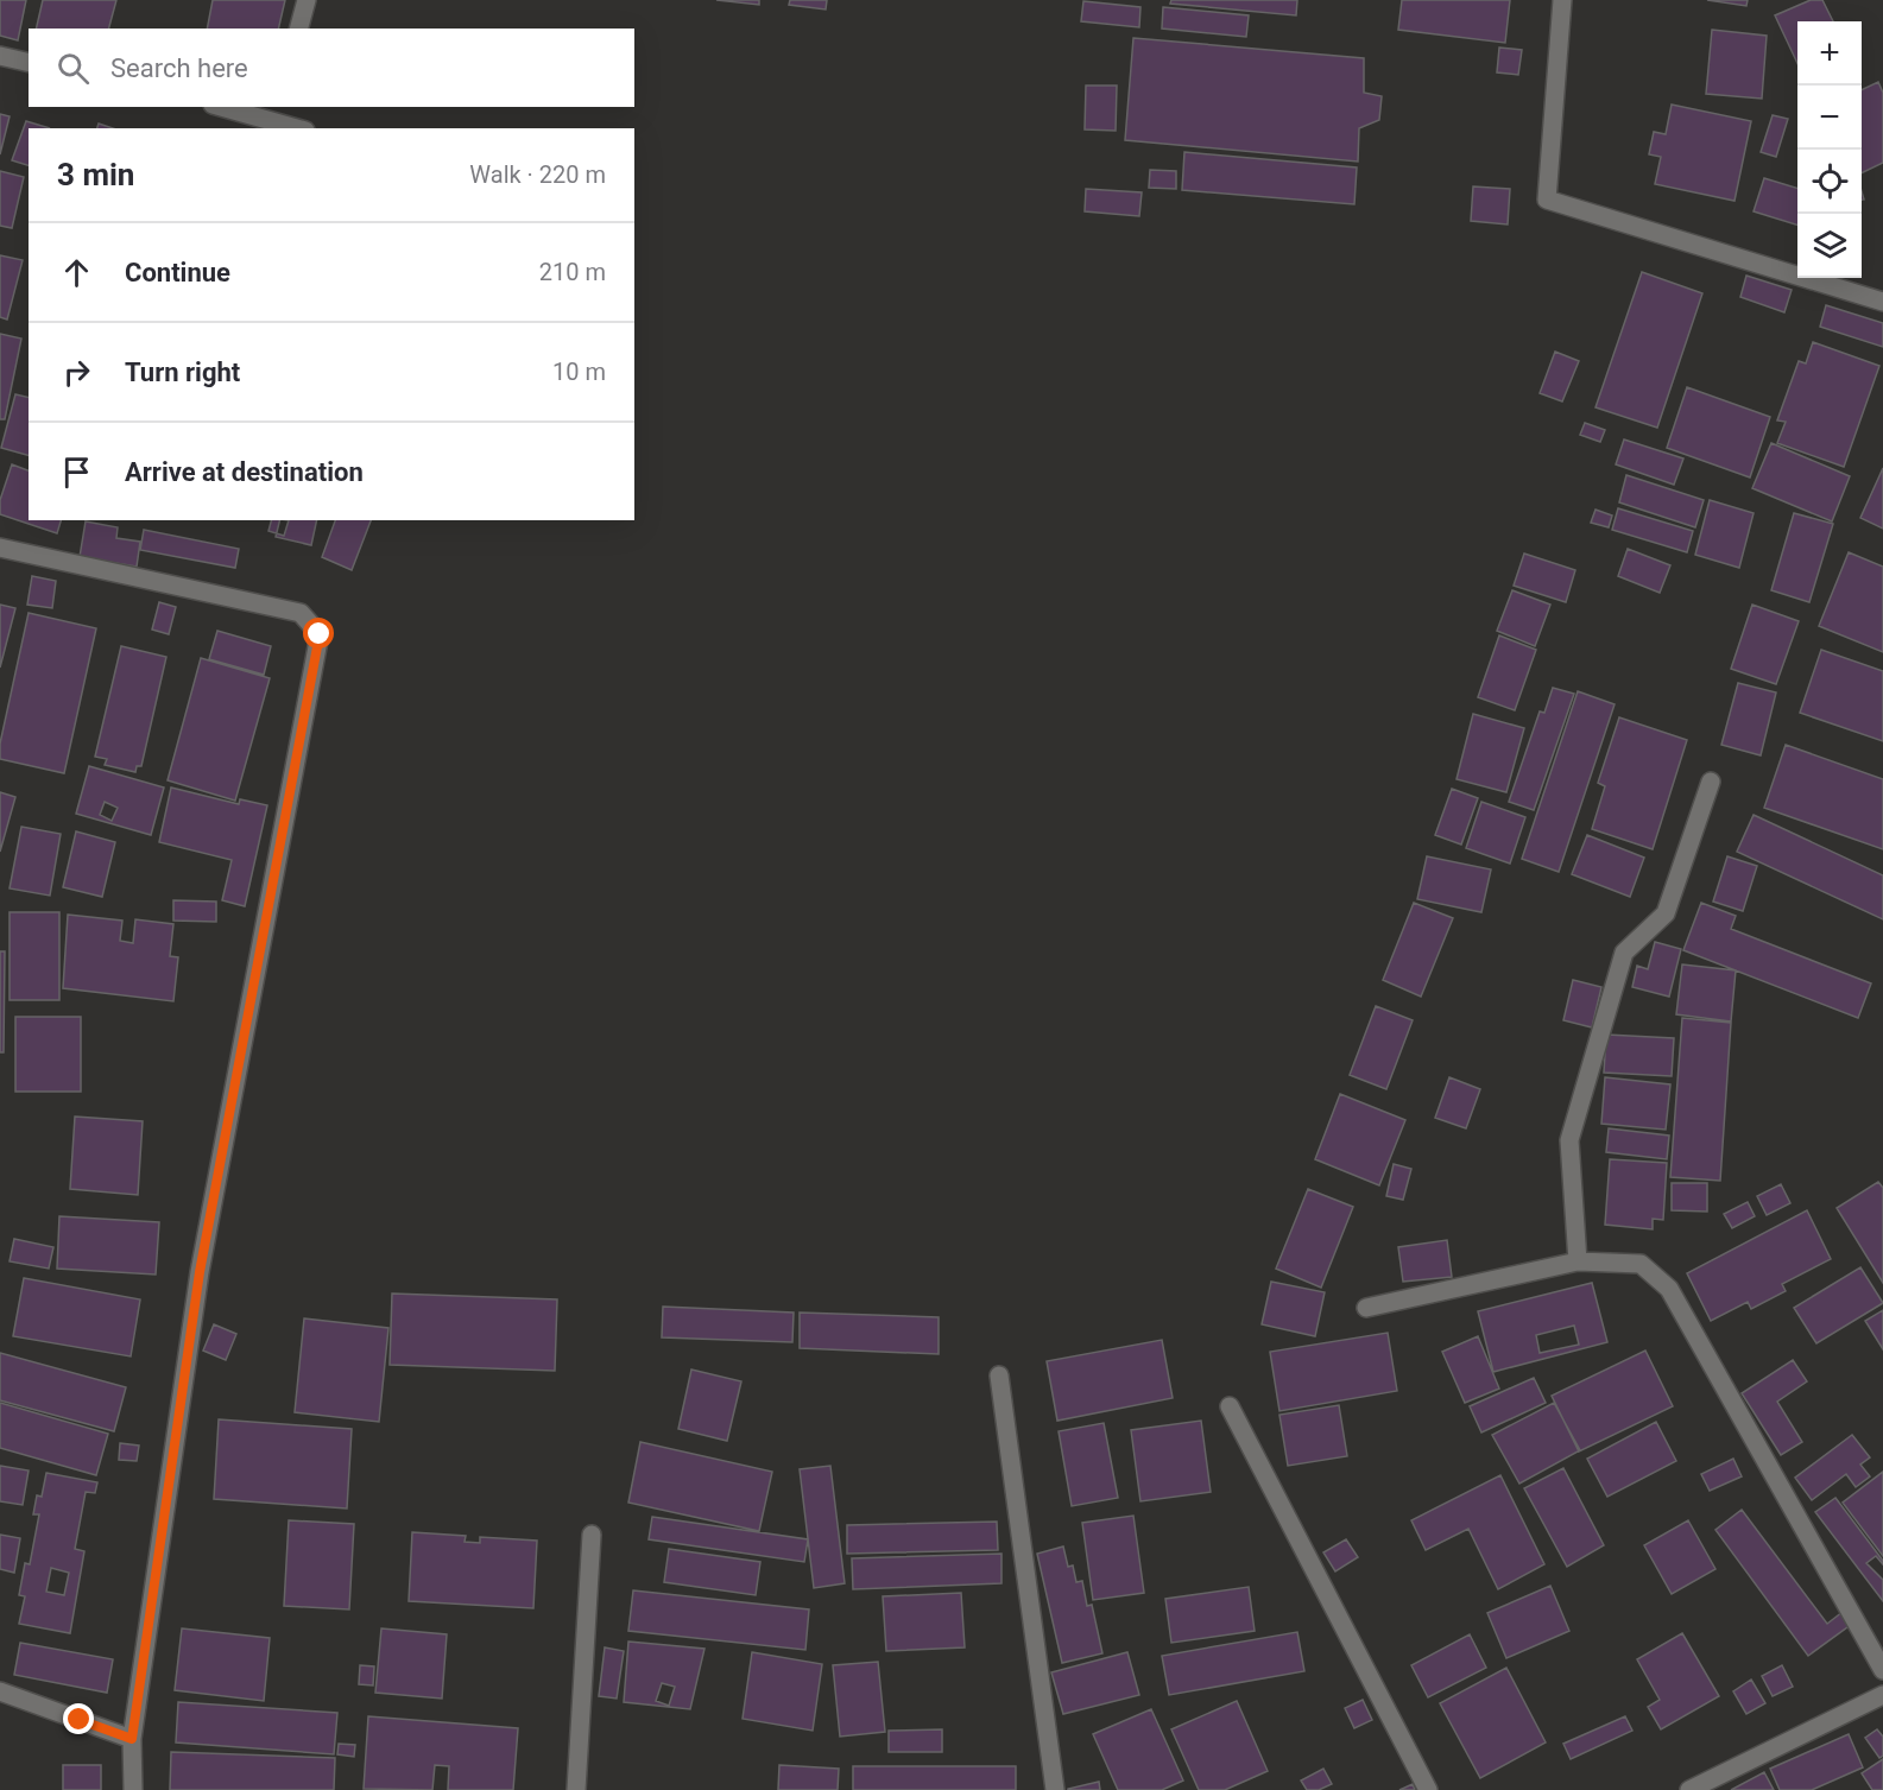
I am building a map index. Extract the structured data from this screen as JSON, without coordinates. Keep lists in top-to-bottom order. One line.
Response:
{"page":{"map_buttons":["+","−"],"search":"Search here","heading":["3 min","Walk · 220 m"],"list":[["Continue","210 m"],["Turn right","10 m"],"Arrive at destination"]}}
